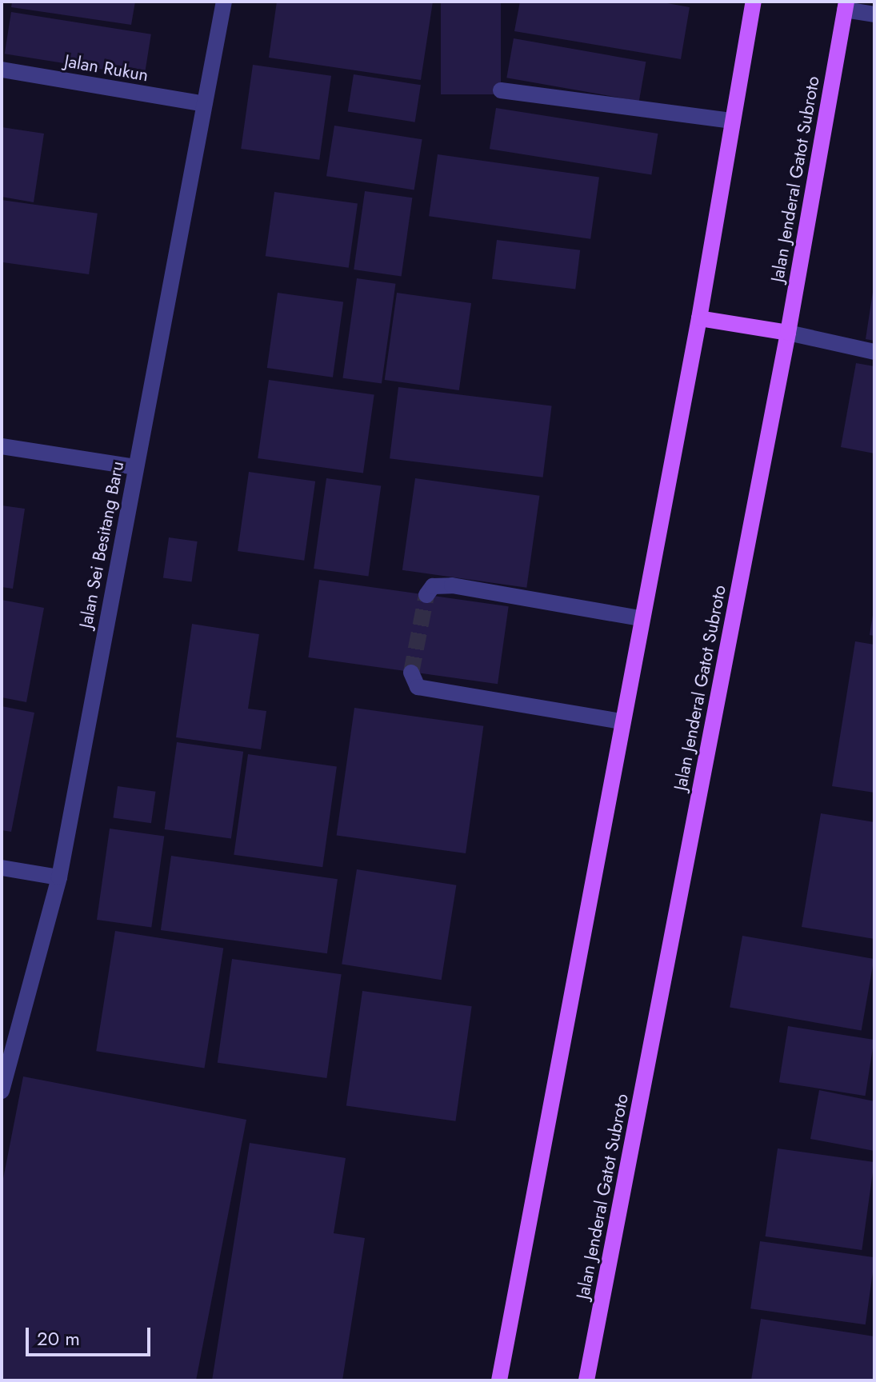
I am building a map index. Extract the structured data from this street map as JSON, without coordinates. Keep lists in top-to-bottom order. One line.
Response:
{"streets":{"main road":["Jalan Jenderal Gatot Subroto"],"street":["Jalan Rukun","Jalan Sei Besitang Baru"]},"crossings":[["Jalan Rukun","Jalan Sei Besitang Baru"]],"scale_bar":"20 m"}
